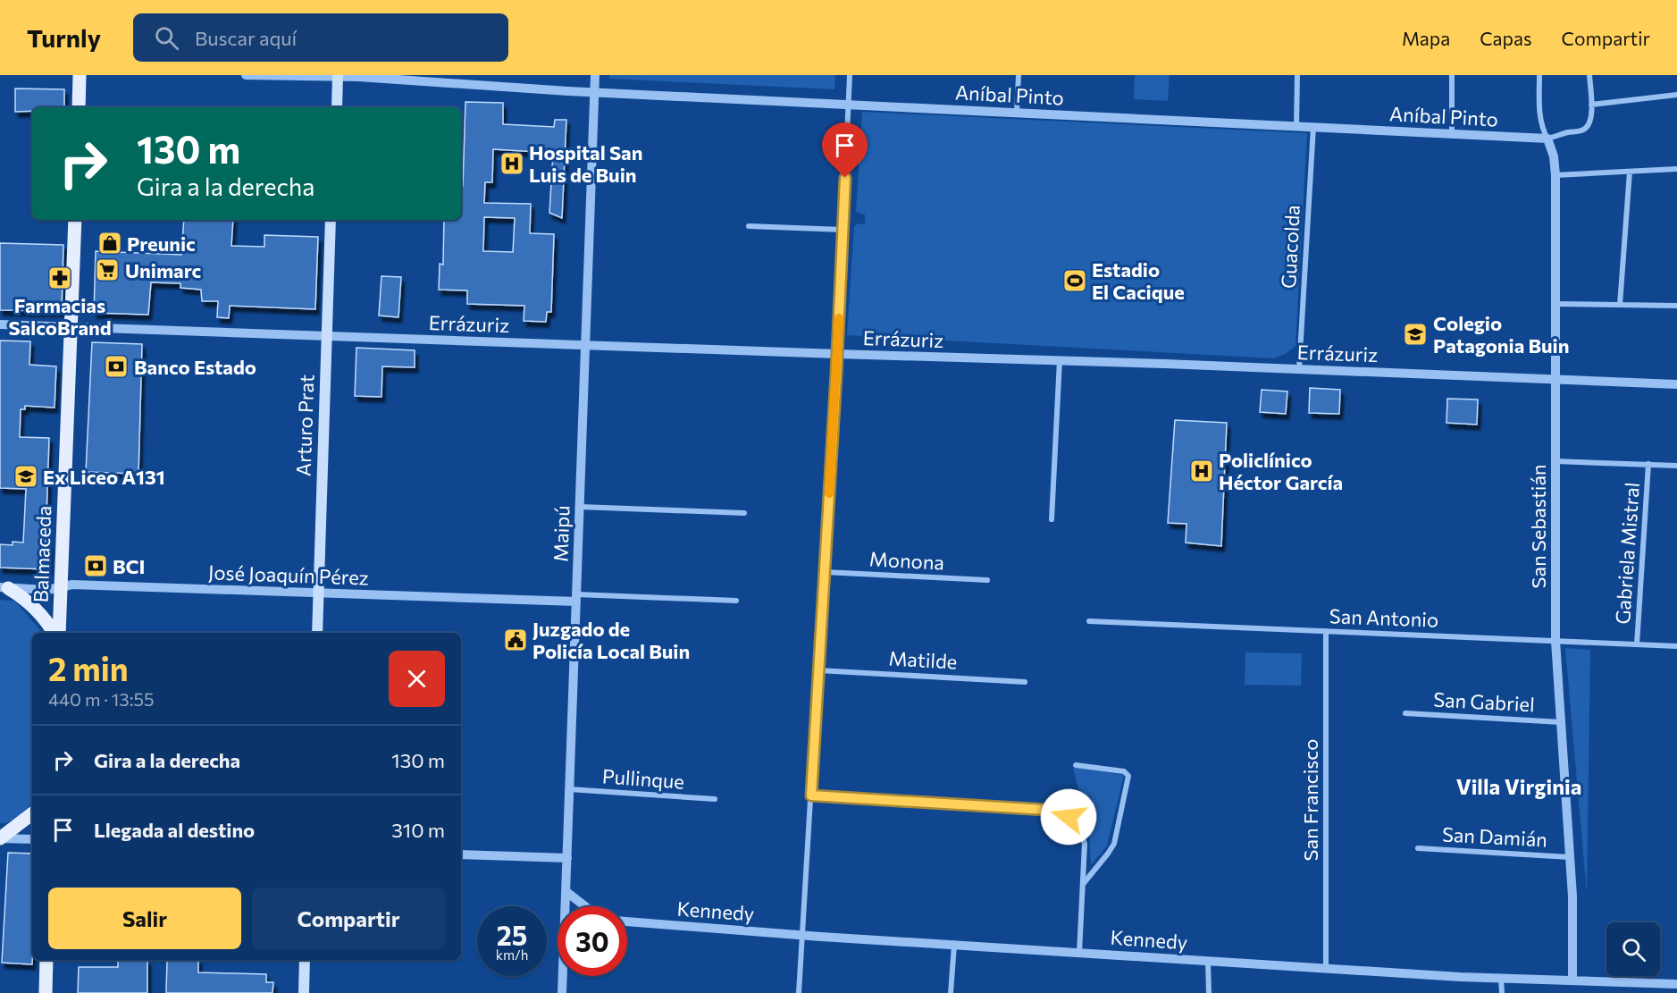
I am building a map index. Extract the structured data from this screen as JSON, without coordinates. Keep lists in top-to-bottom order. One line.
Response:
{"streets":{"main road":["Arturo Prat","Balmaceda"],"street":["Aníbal Pinto","Guacolda","Errázuriz","San Sebastián","Maipú","Gabriela Mistral","Monona","José Joaquín Pérez","San Antonio","Matilde","San Gabriel","Pullinque","San Francisco","San Damián","Kennedy"]},"crossings":[["Aníbal Pinto","Guacolda"],["Aníbal Pinto","San Sebastián"],["Aníbal Pinto","Maipú"],["Guacolda","Errázuriz"],["Errázuriz","Arturo Prat"],["Errázuriz","San Sebastián"],["Errázuriz","Maipú"],["Errázuriz","Balmaceda"],["Arturo Prat","José Joaquín Pérez"],["San Sebastián","San Antonio"],["San Sebastián","San Gabriel"],["San Sebastián","San Damián"],["San Sebastián","Kennedy"],["Maipú","José Joaquín Pérez"],["Maipú","Pullinque"],["Maipú","Kennedy"],["Gabriela Mistral","San Antonio"],["Balmaceda","José Joaquín Pérez"],["San Antonio","San Francisco"],["San Francisco","Kennedy"]],"districts":["Villa Virginia"],"places":{"hospital":["Hospital San Luis de Buin","Policlínico Héctor García"],"shop":["Preunic"],"supermarket":["Unimarc"],"pharmacy":["Farmacias SalcoBrand"],"sports":["Estadio El Cacique"],"school or university":["Colegio Patagonia Buin","Ex Liceo A131"],"bank":["Banco Estado","BCI"],"public building":["Juzgado de Policía Local Buin"]},"page":{"header":"Turnly","search":"Buscar aquí","nav":["Mapa","Capas","Compartir"],"turn":["130 m","Gira a la derecha"],"heading":["2 min","440 m · 13:55"],"list":[{"name":"Gira a la derecha","value":"130 m"},{"name":"Llegada al destino","value":"310 m"}],"buttons":["Salir","Compartir"],"speed":"25 km/h","limit":"30"}}
